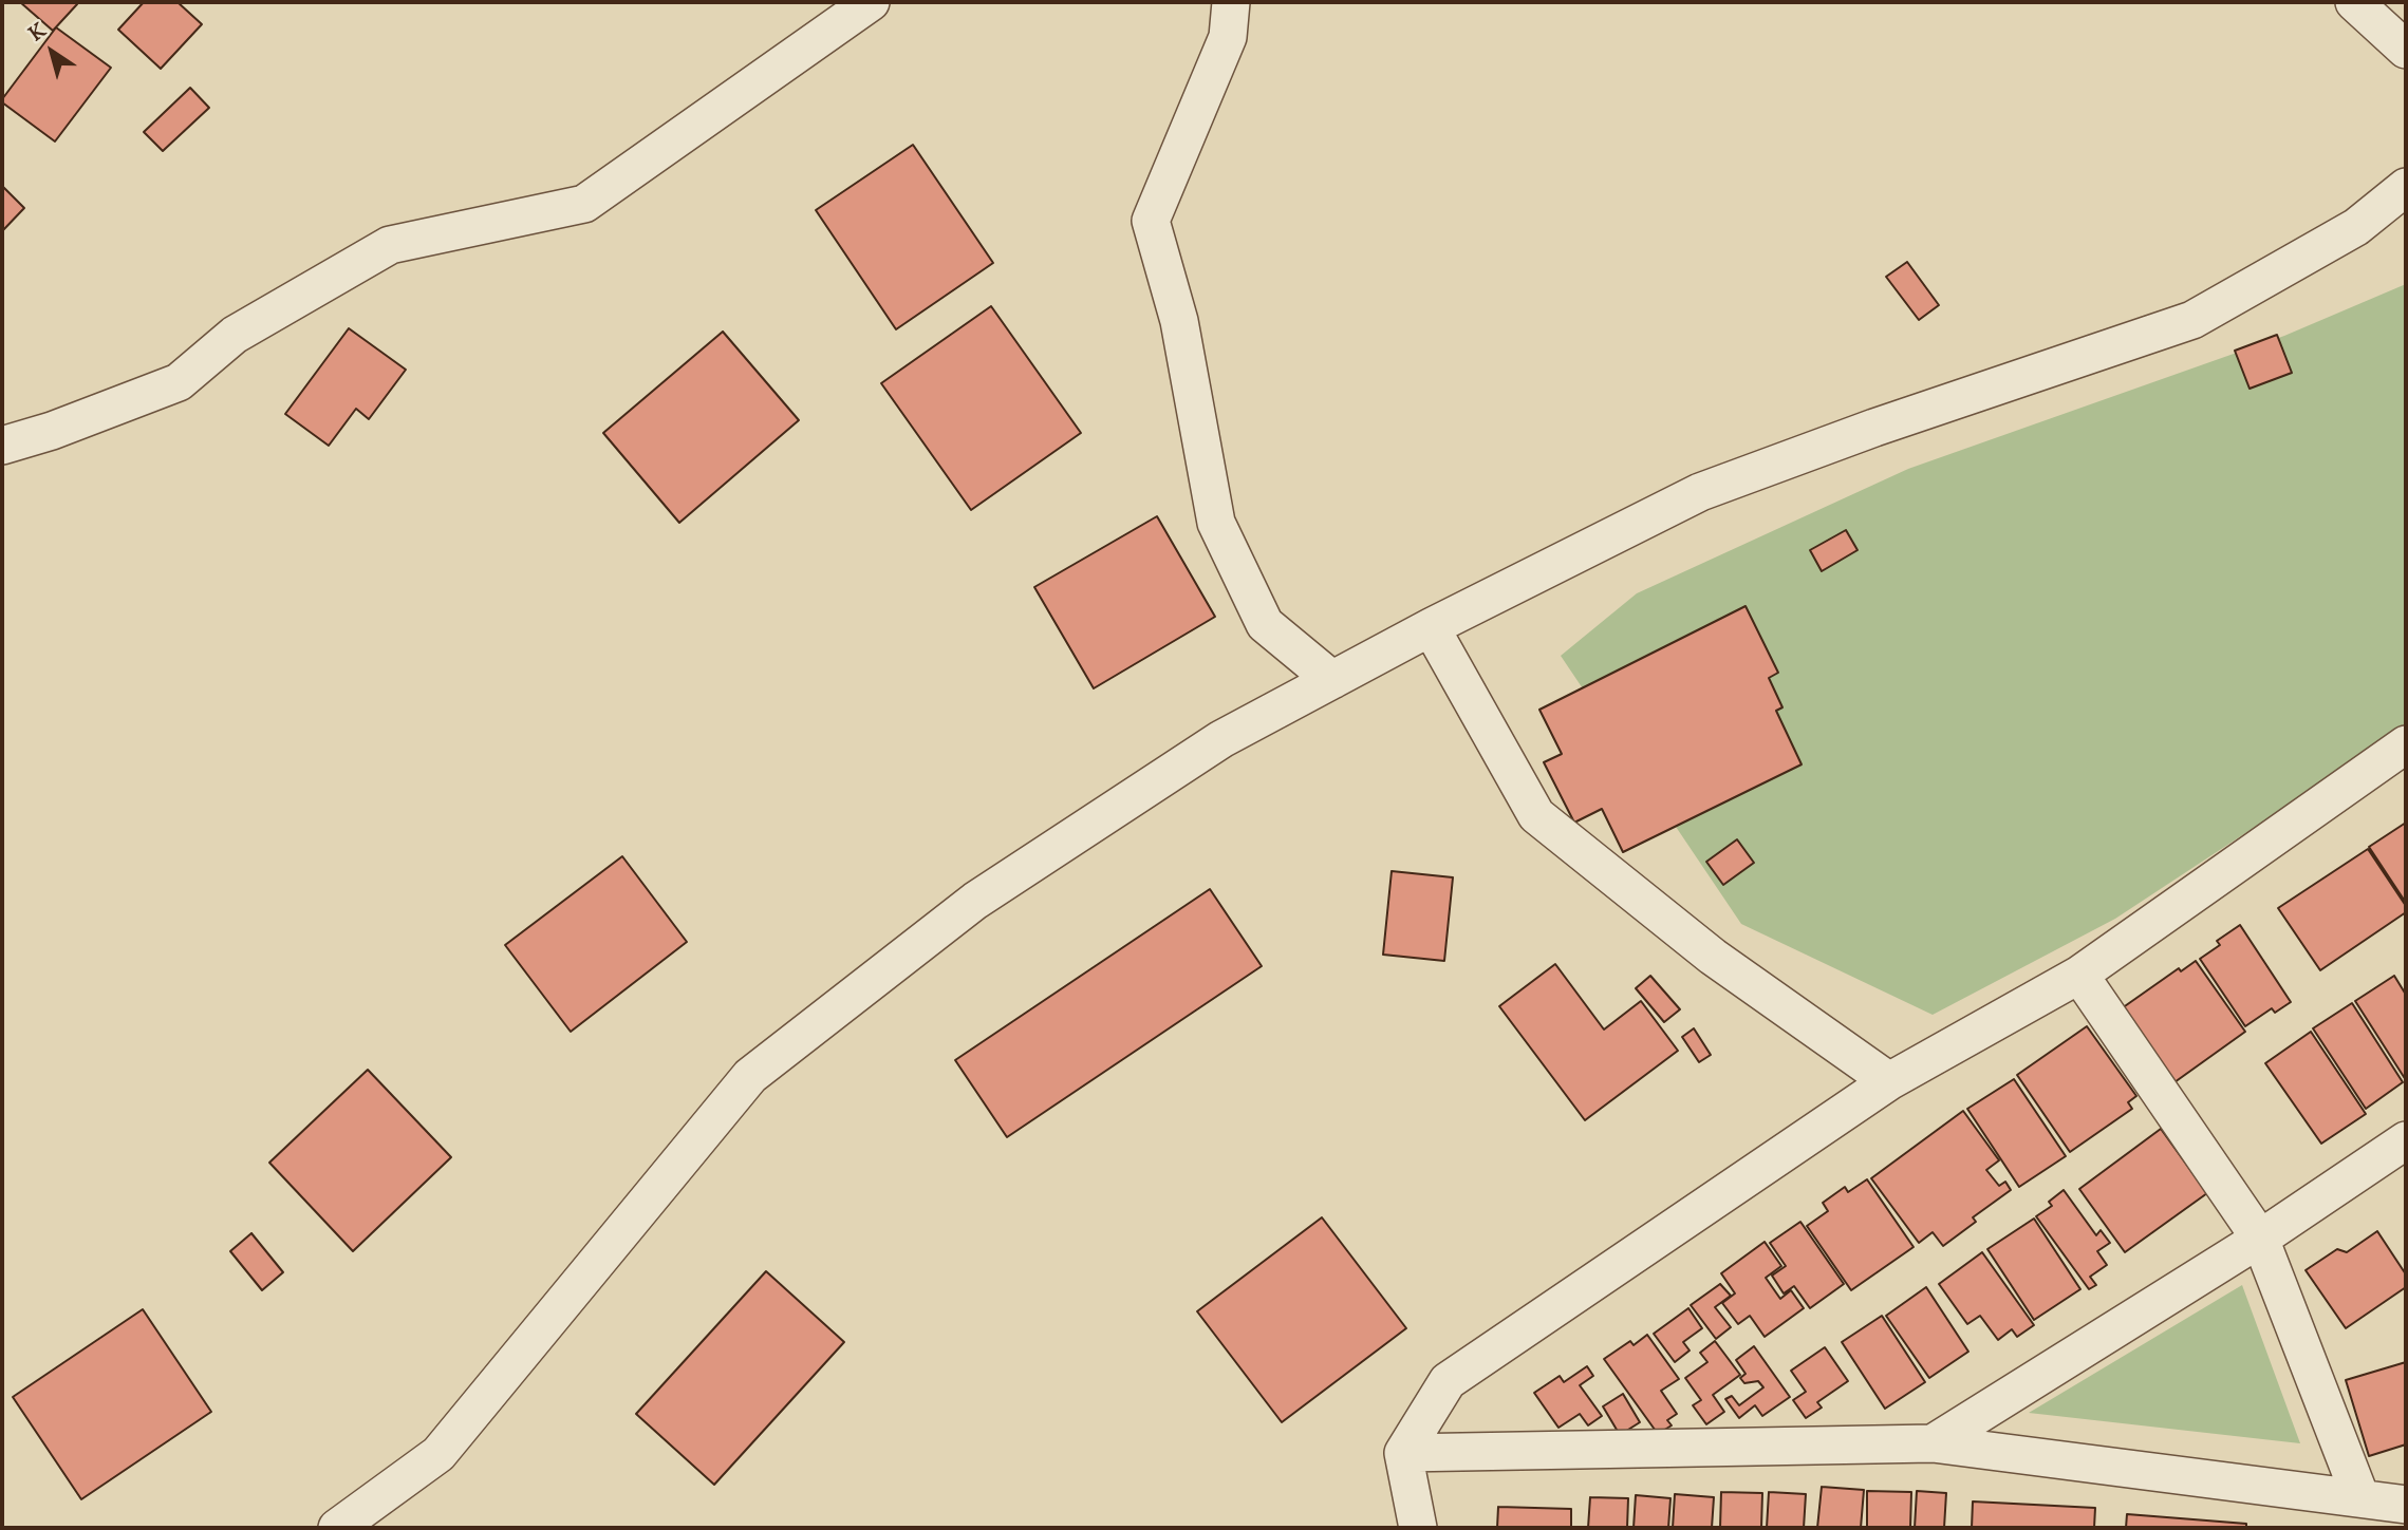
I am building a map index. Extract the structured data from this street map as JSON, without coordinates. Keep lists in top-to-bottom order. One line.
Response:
{"north":"top left"}
